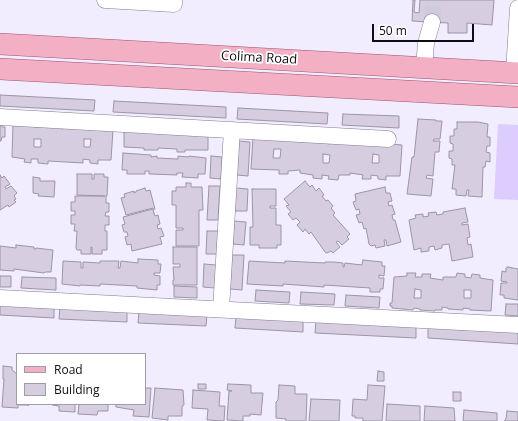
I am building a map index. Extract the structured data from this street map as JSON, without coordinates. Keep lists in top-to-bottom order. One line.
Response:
{"streets":{"main road":["Colima Road"]},"legend":["Road","Building"],"scale_bar":"50 m"}
